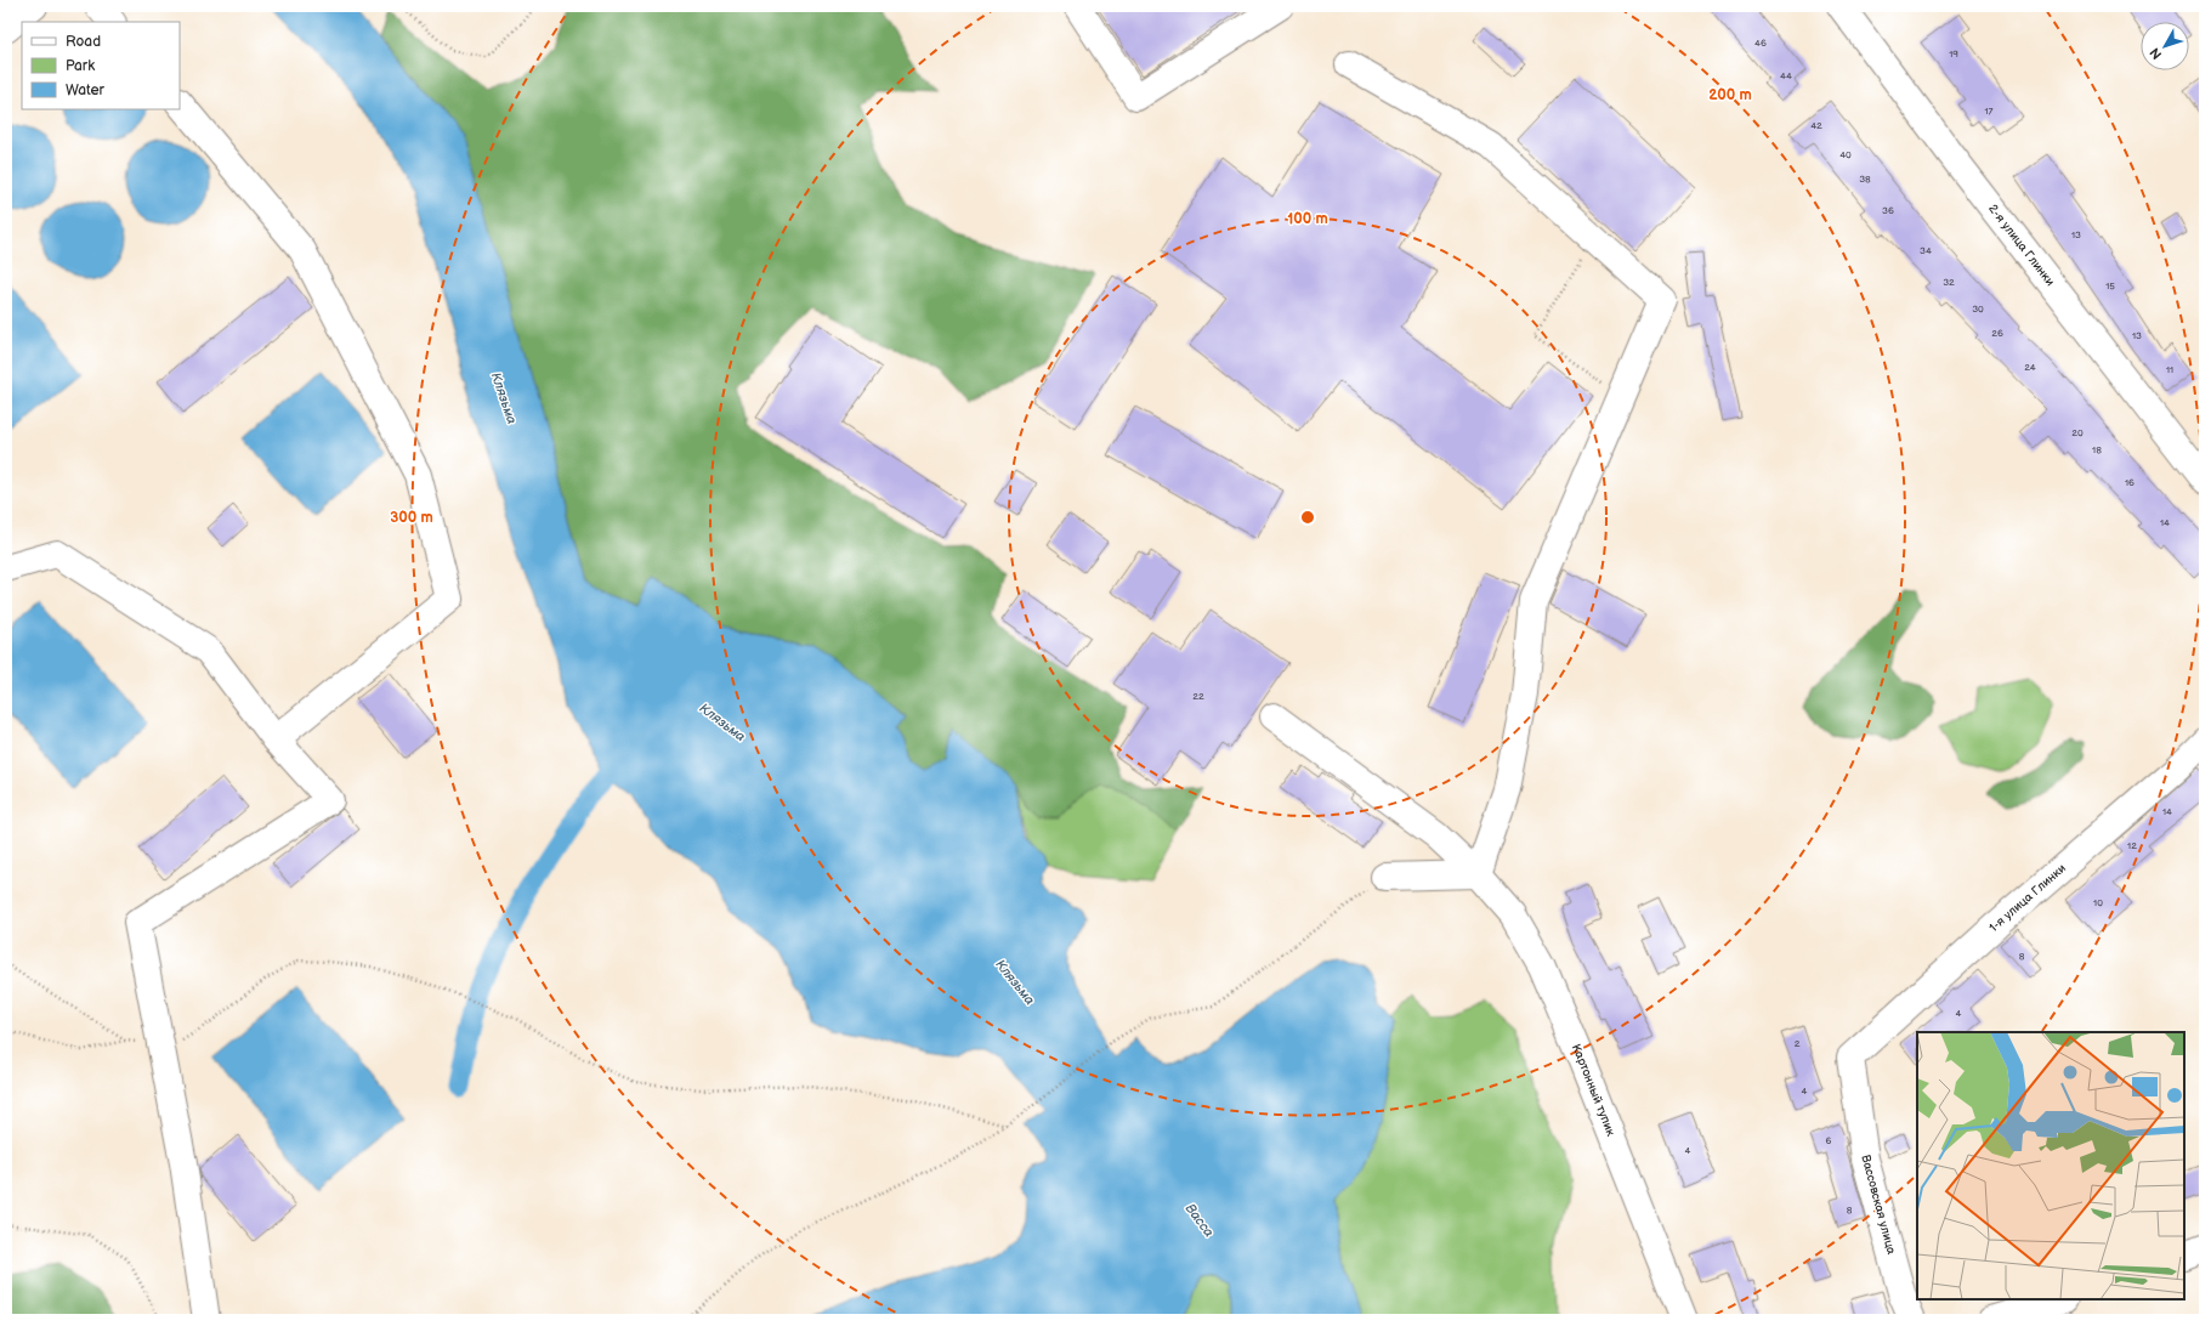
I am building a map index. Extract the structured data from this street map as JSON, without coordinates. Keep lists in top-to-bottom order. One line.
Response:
{"streets":{"street":["2-я улица Глинки","1-я улица Глинки","Картонный тупик","Вассовская улица"]},"crossings":[["1-я улица Глинки","Вассовская улица"]],"water":["Клязьма","Васса"],"house_numbers":["46","19","44","17","42","40","38","36","13","34","32","15","30","26","13","24","11","20","18","16","14","22","14","12","10","8","4","2","4","6","4","8"],"legend":["Road","Park","Water"],"north":"bottom left","rings":["200 m","100 m","300 m"]}
